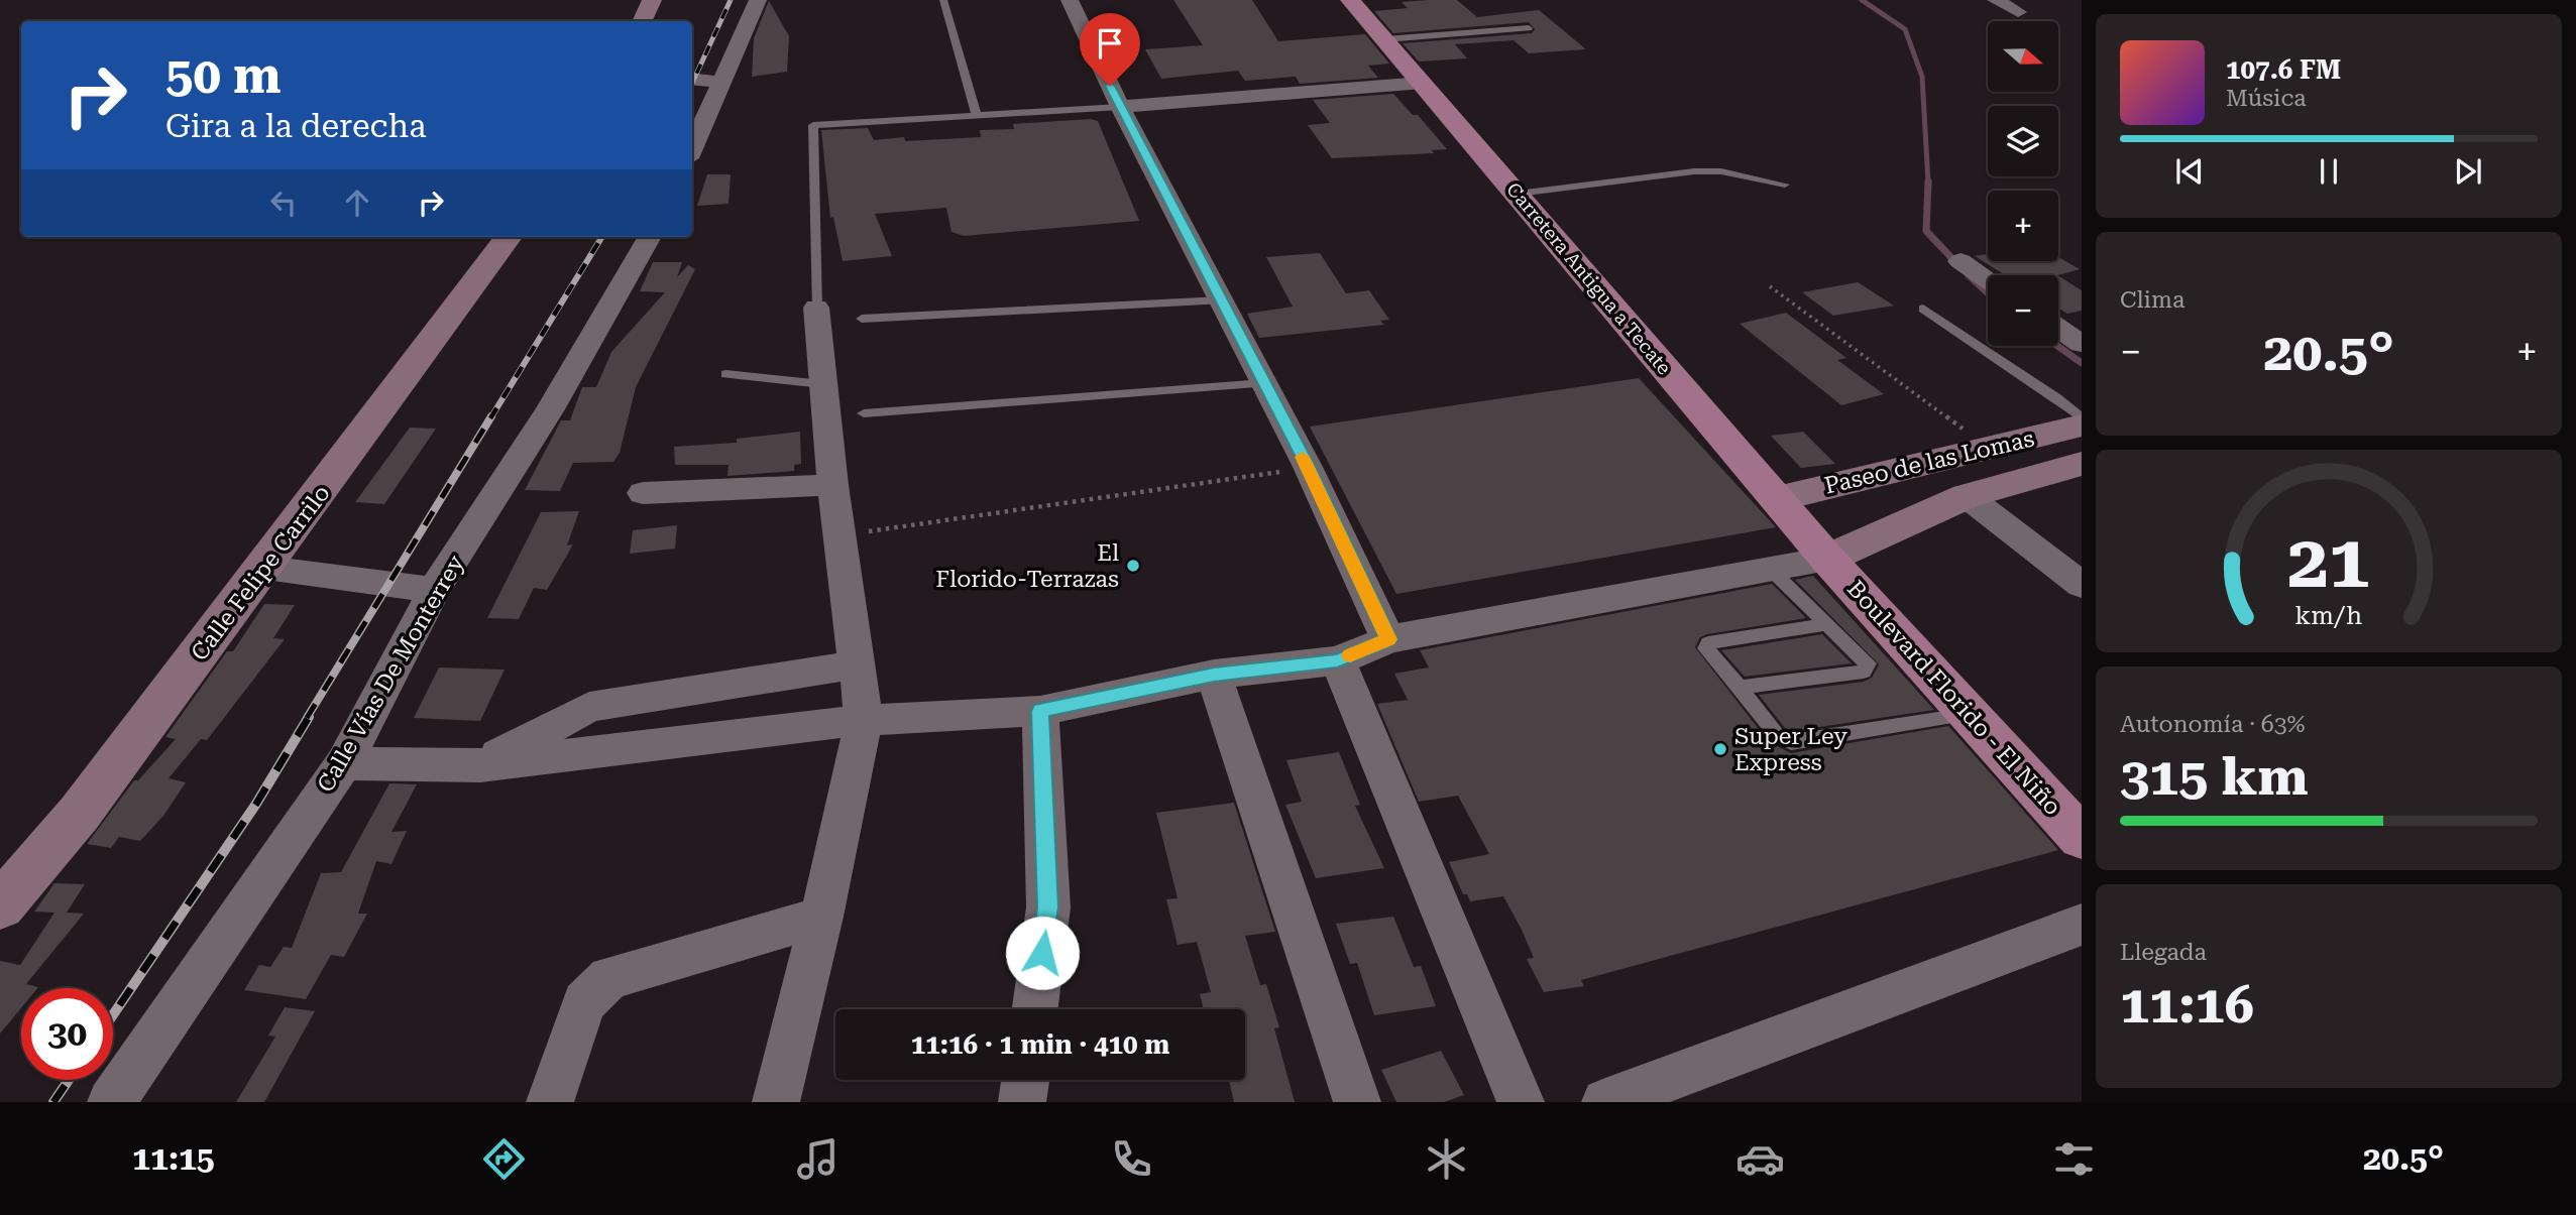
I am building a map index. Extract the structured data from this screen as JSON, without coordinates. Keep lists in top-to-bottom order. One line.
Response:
{"streets":{"main road":["Carretera Antigua a Tecate","Boulevard Florido - El Niño"],"street":["Paseo de las Lomas","Calle Felipe Carrilo","Calle Vías De Monterrey"]},"crossings":[["Carretera Antigua a Tecate","Paseo de las Lomas"],["Carretera Antigua a Tecate","Boulevard Florido - El Niño"],["Paseo de las Lomas","Boulevard Florido - El Niño"]],"places":["El Florido-Terrazas","Super Ley Express"],"north":"right","page":{"map_buttons":["+","−"],"turn":["50 m","Gira a la derecha"],"song":["107.6 FM","Música"],"tile":["Clima",["Autonomía · 63%","315 km"],["Llegada","11:16"]],"heat":["−","20.5°","+"],"limit":"30","trip":"11:16 · 1 min · 410 m","tabs":["11:15","20.5°"],"gauge":["21","km/h"]}}
